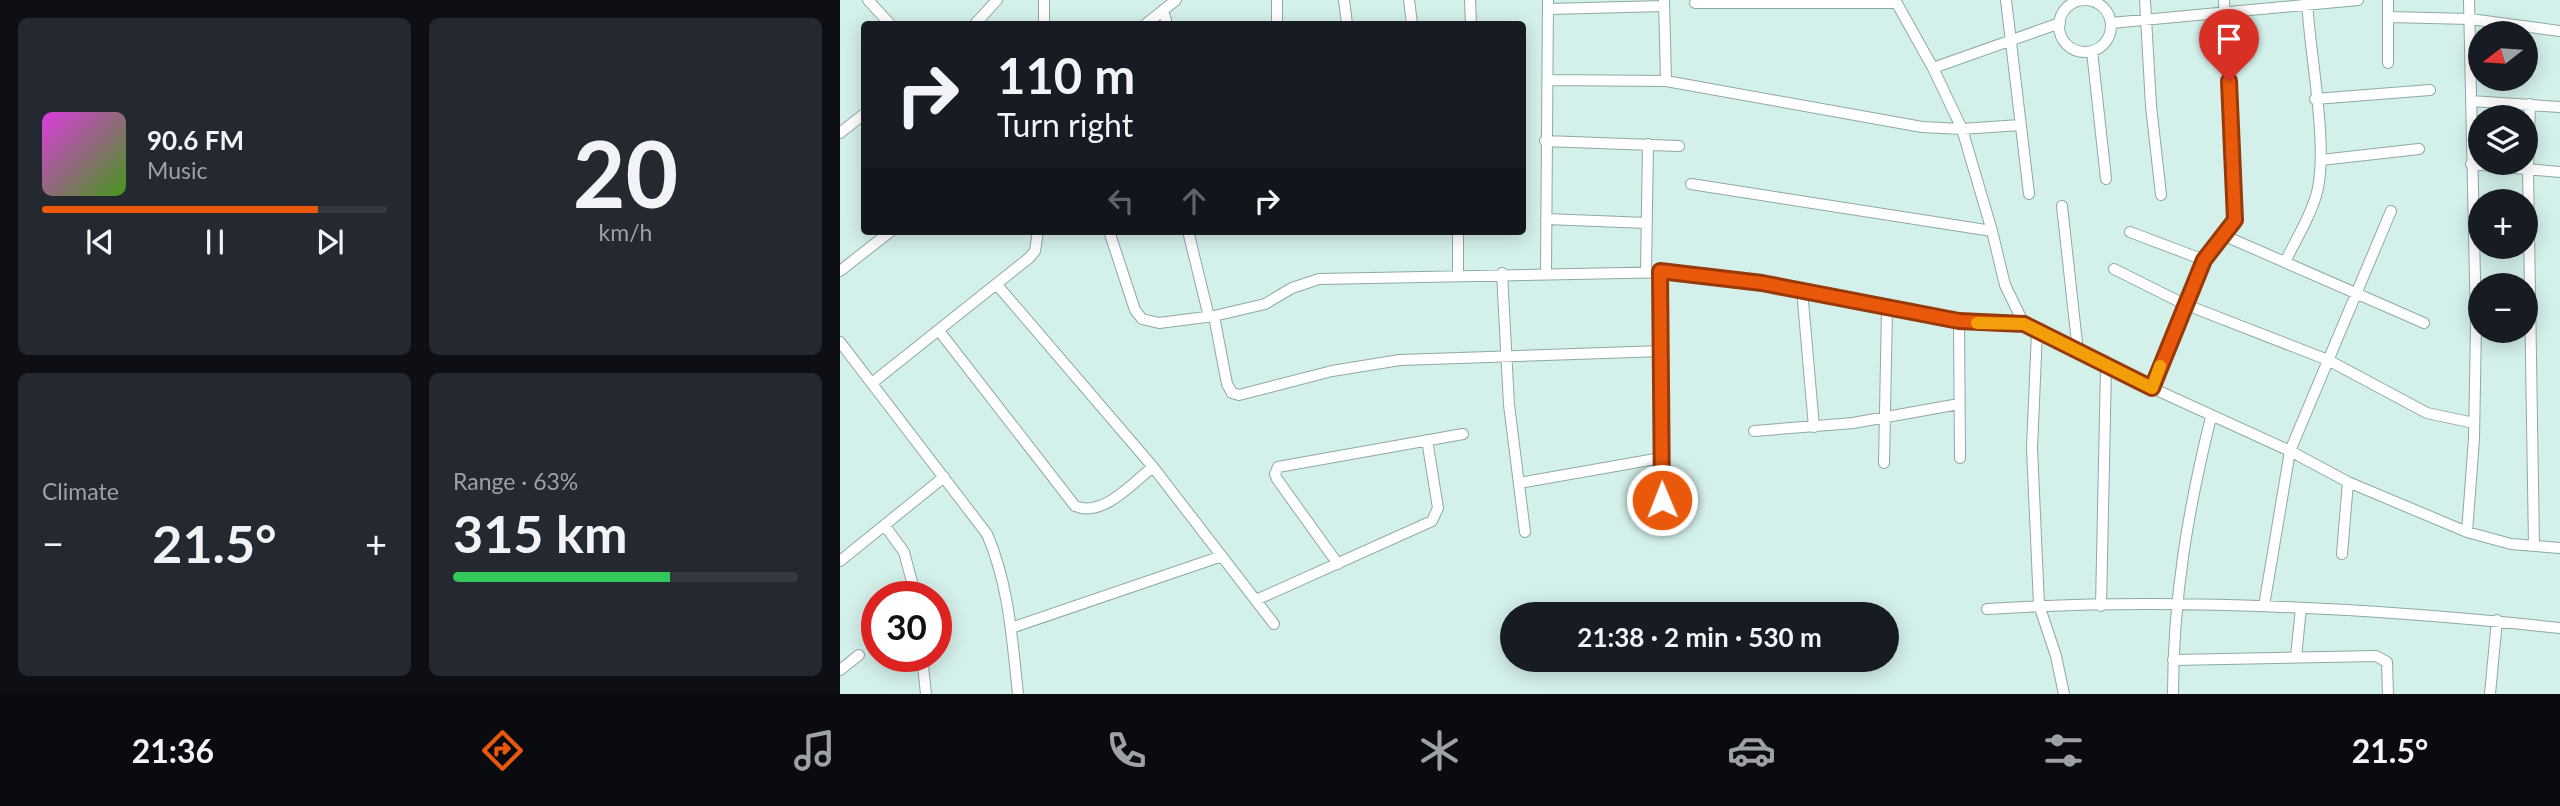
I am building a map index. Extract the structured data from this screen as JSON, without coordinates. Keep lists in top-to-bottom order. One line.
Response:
{"north":"left","page":{"tile":[["20","km/h"],"Climate",["Range · 63%","315 km"]],"map_buttons":["+","−"],"turn":["110 m","Turn right"],"song":["90.6 FM","Music"],"heat":["−","21.5°","+"],"limit":"30","trip":"21:38 · 2 min · 530 m","tabs":["21:36","21.5°"]}}
